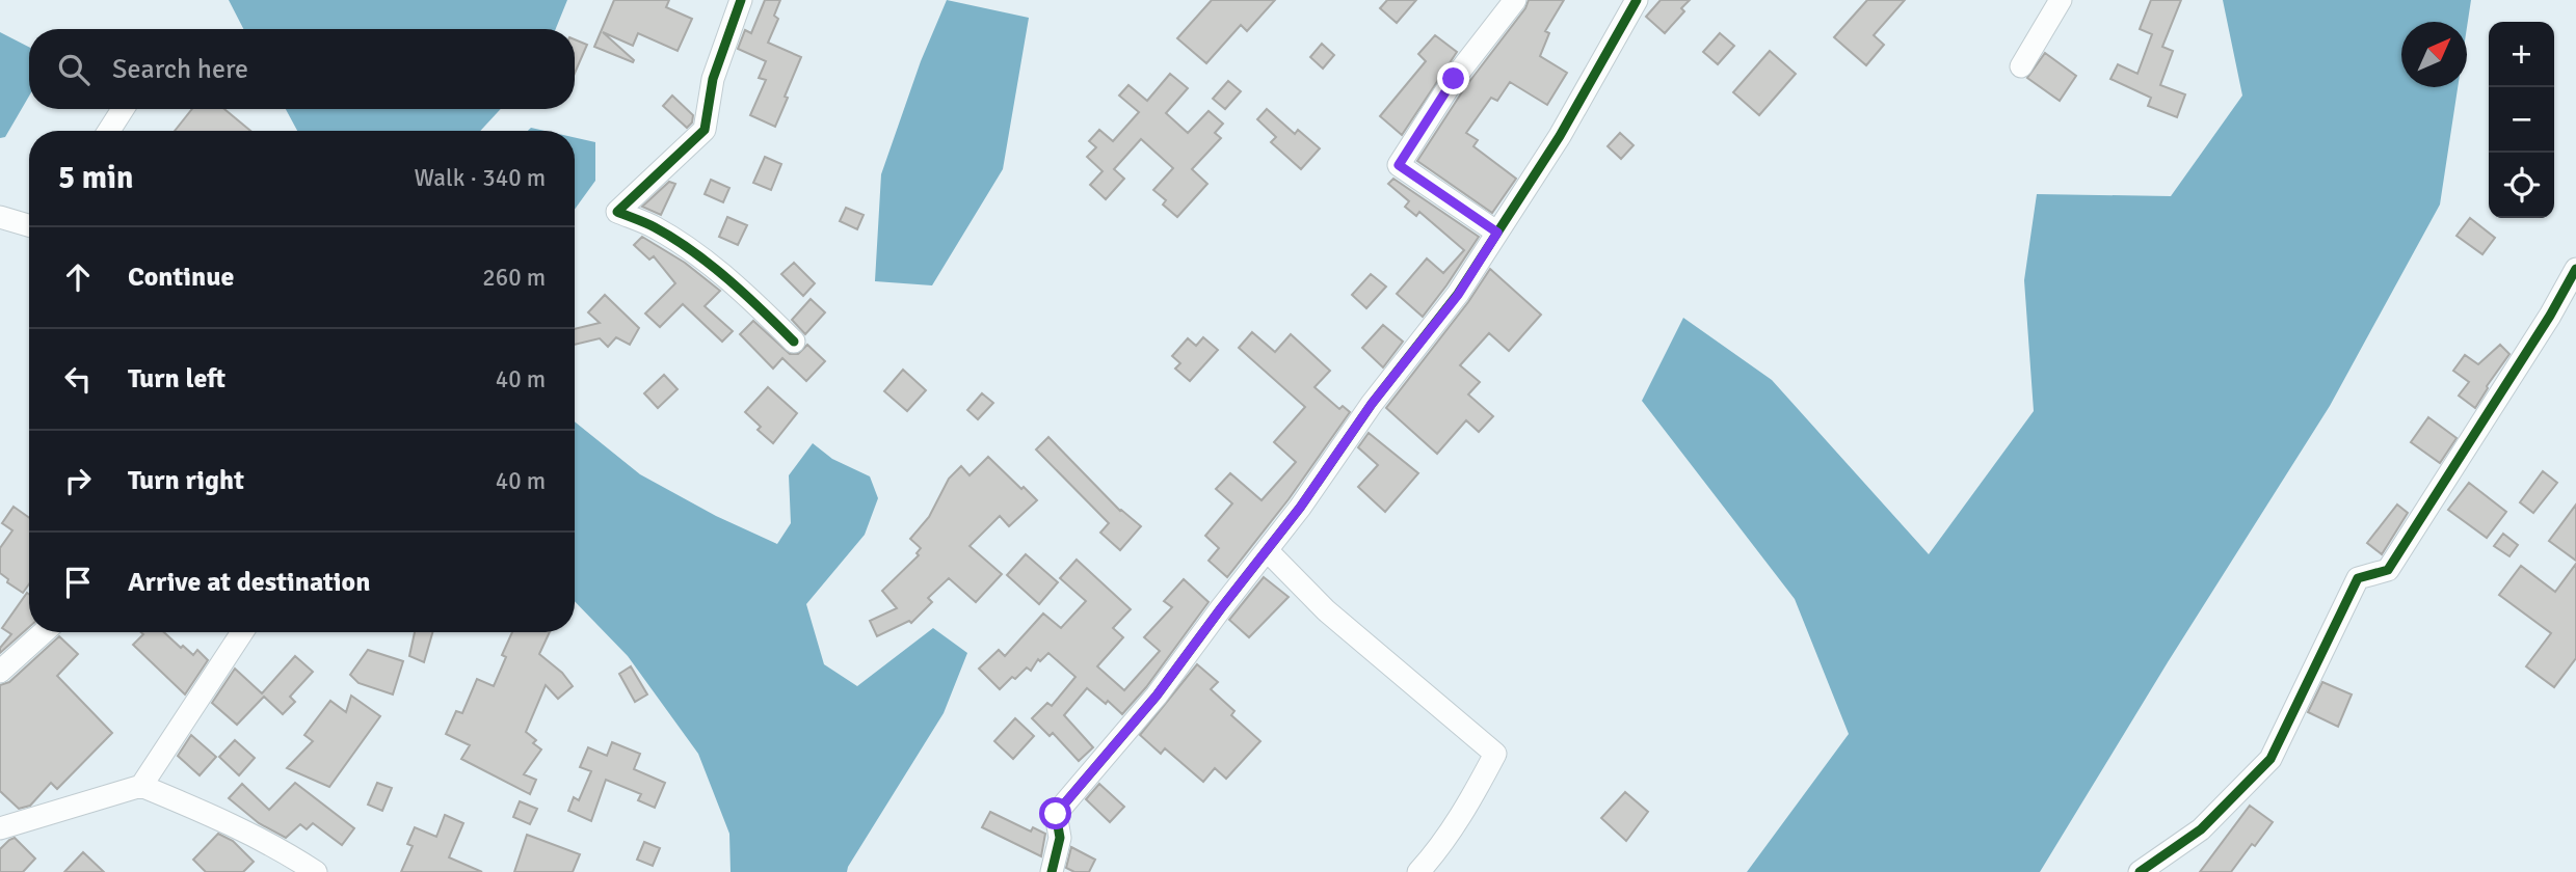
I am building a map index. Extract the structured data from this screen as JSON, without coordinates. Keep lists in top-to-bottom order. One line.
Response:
{"north":"top right","page":{"map_buttons":["+","−"],"search":"Search here","heading":["5 min","Walk · 340 m"],"list":[["Continue","260 m"],["Turn left","40 m"],["Turn right","40 m"],"Arrive at destination"]}}
